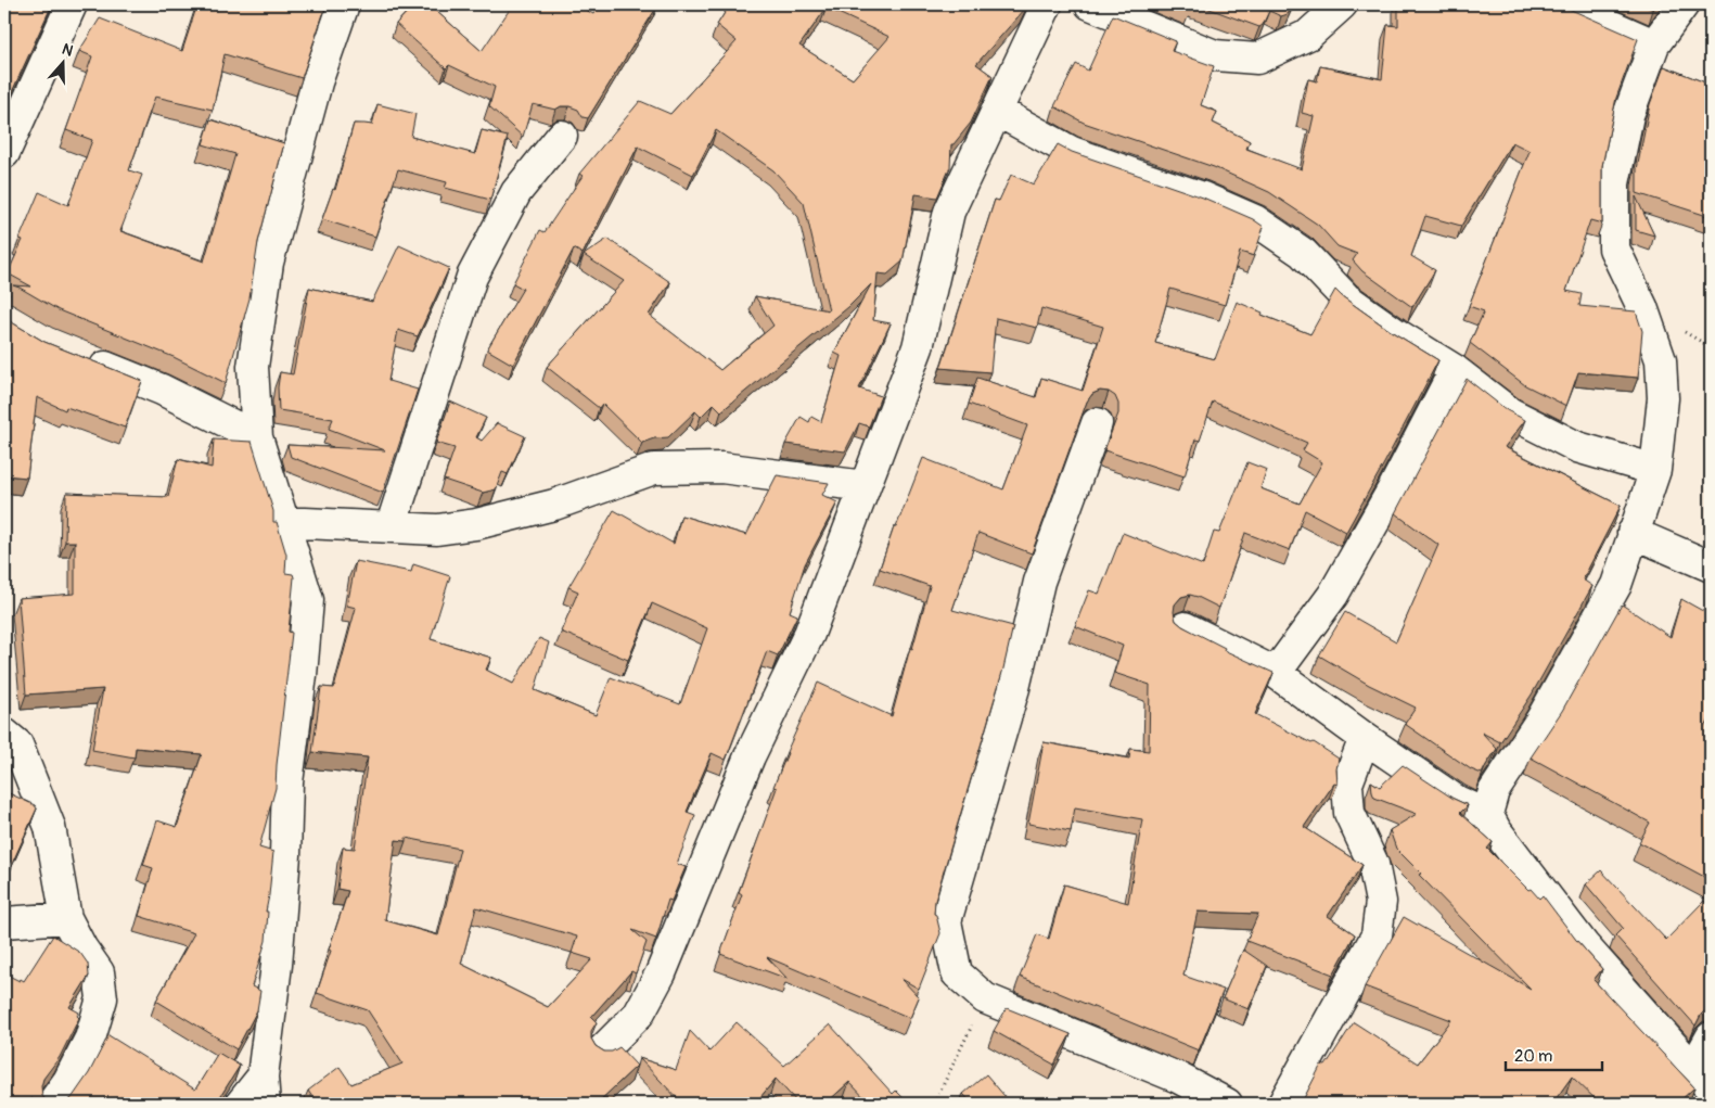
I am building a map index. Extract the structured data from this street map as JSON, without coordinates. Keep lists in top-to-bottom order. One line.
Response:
{"scale_bar":"20 m","north":"top"}
